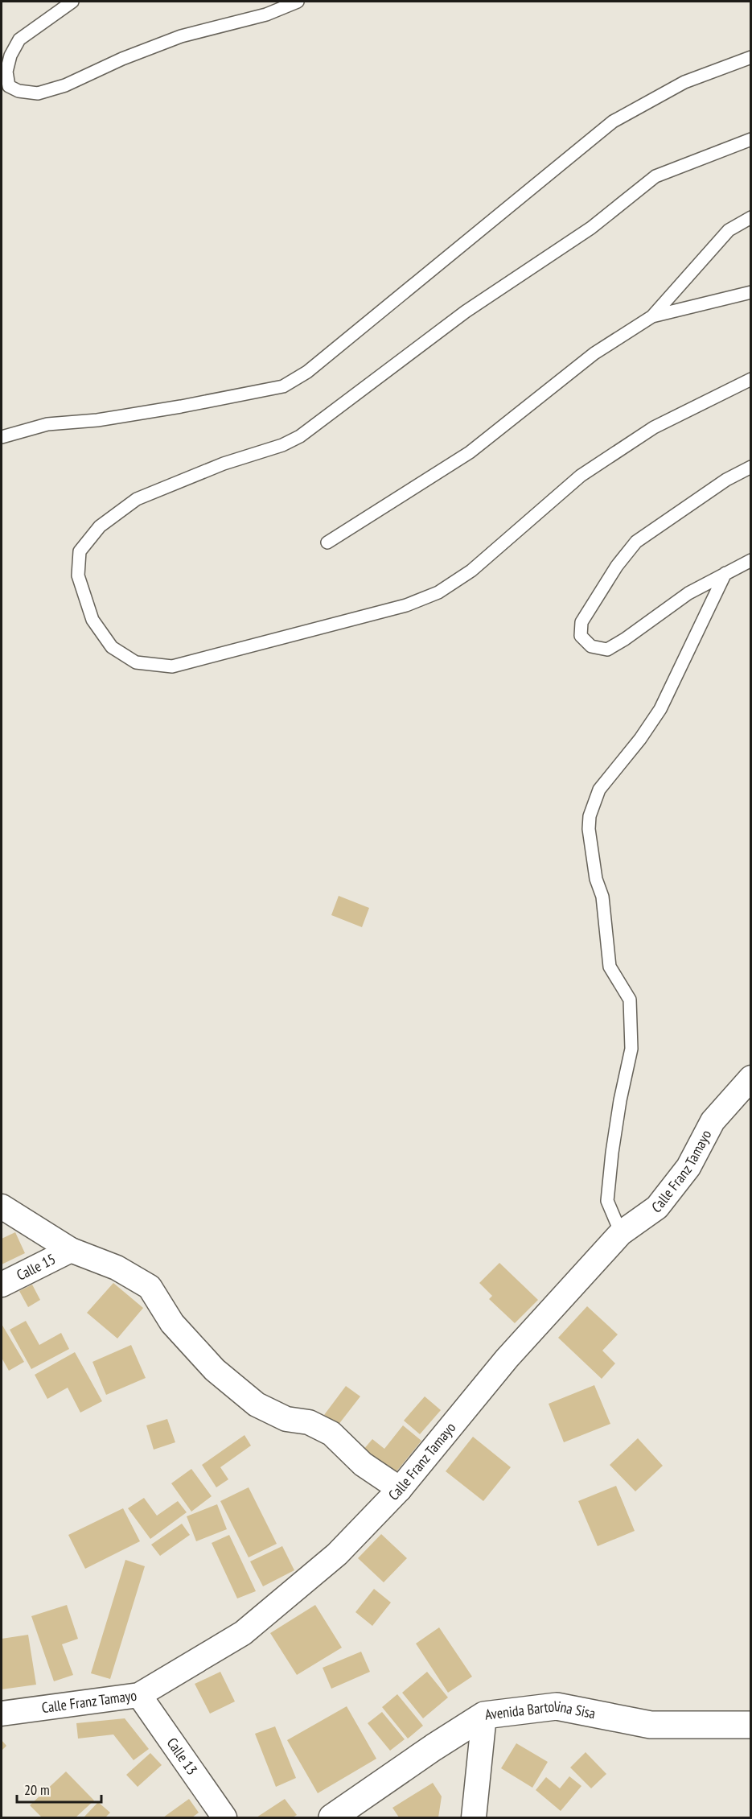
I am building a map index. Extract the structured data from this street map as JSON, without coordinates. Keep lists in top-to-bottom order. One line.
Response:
{"streets":{"street":["Calle Franz Tamayo","Calle 15","Avenida Bartolina Sisa","Calle 13"]},"crossings":[["Calle Franz Tamayo","Calle 13"]],"scale_bar":"20 m"}
